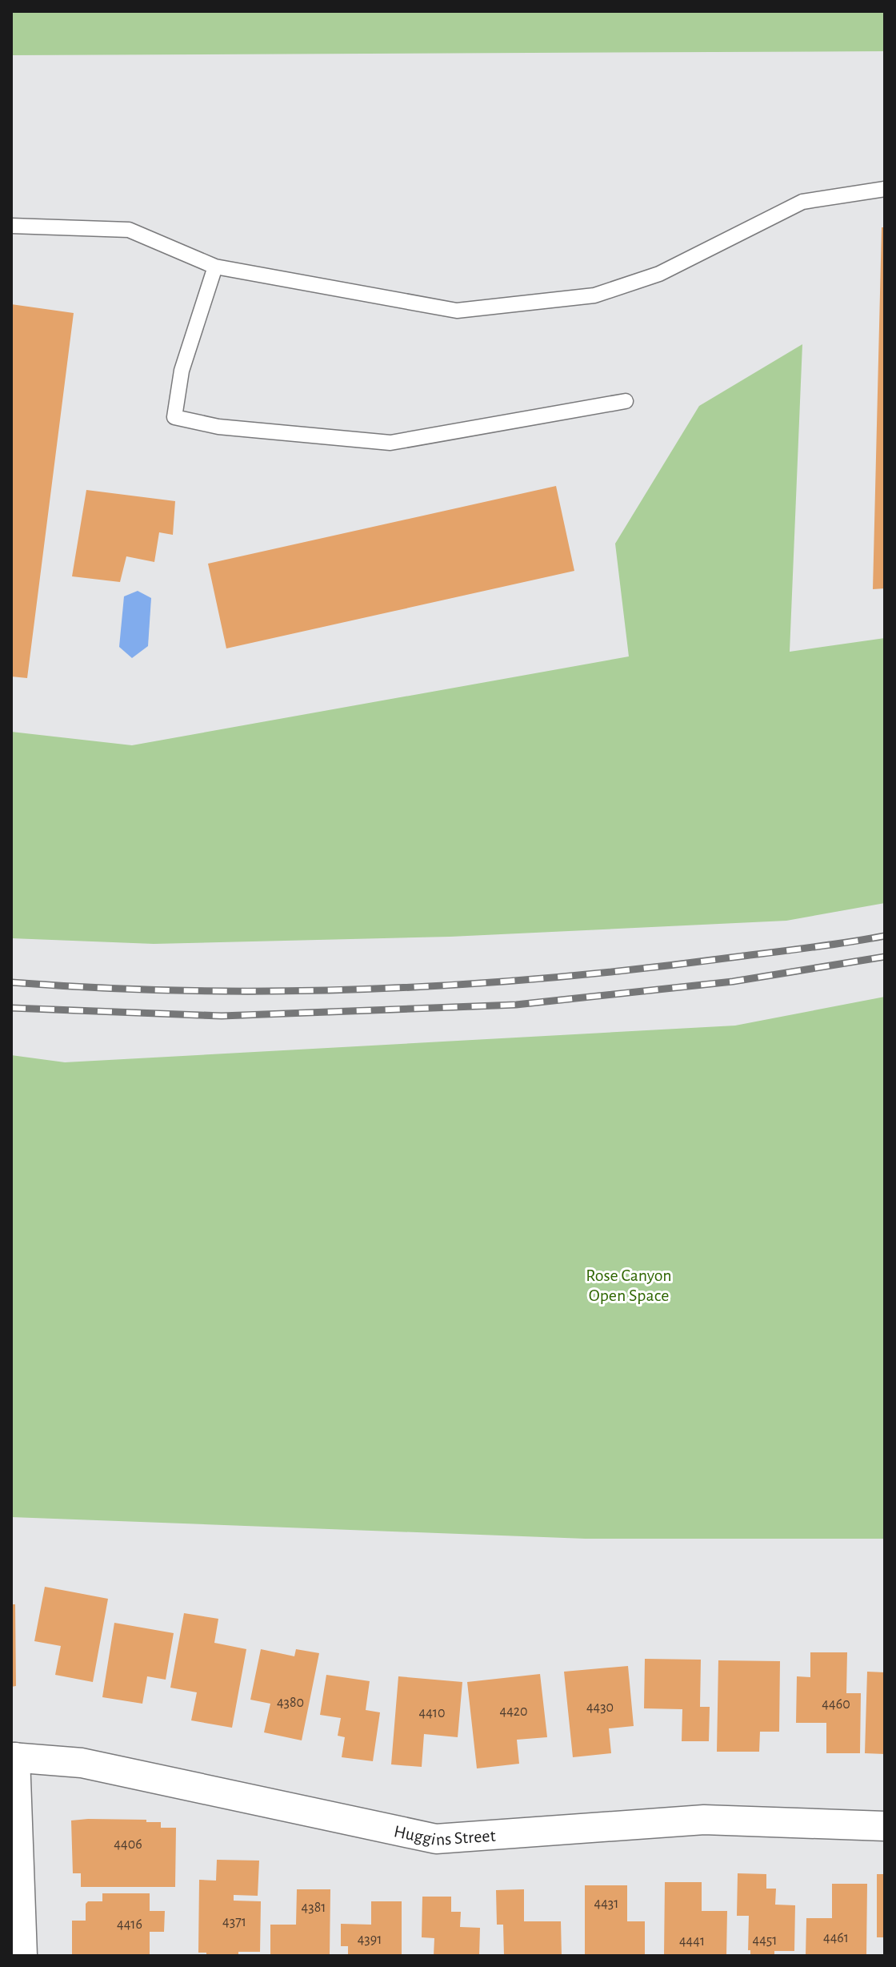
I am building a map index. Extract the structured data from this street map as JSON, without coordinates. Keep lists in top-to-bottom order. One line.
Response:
{"streets":{"street":["Huggins Street"]},"parks":["Rose Canyon Open Space"],"house_numbers":["4380","4460","4430","4420","4410","4406","4431","4381","4371","4416","4461","4391","4451","4441"]}
